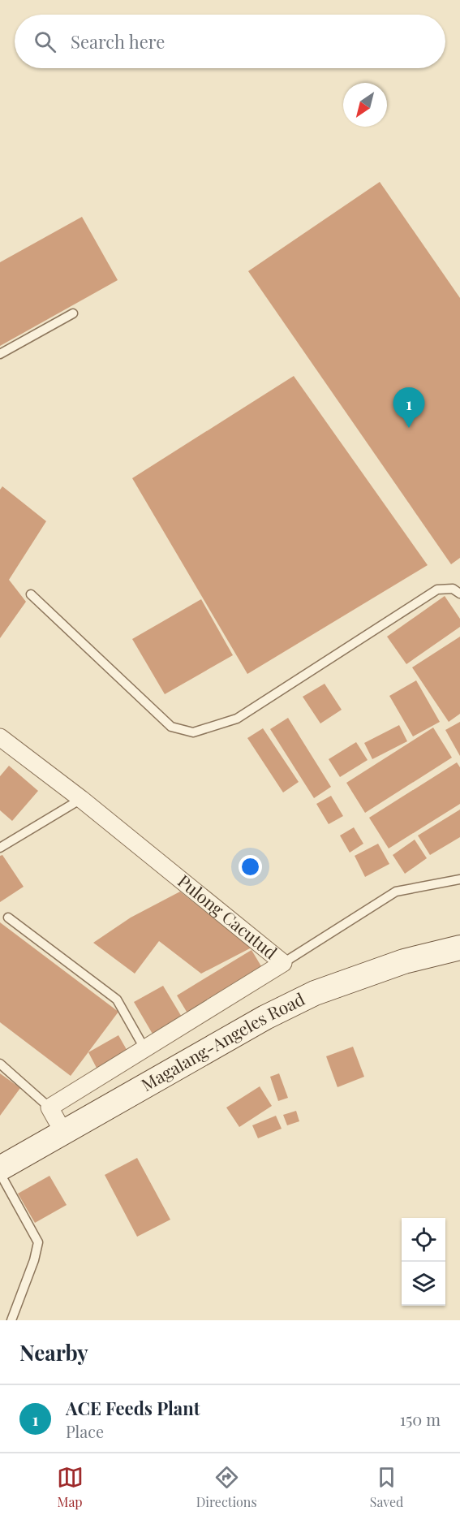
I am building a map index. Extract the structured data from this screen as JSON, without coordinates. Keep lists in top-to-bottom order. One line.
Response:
{"streets":{"main road":["Magalang-Angeles Road"],"street":["Pulong Cacutud"]},"north":"bottom left","page":{"search":"Search here","pins":"1","heading":"Nearby","list":[{"mark":"1","name":"ACE Feeds Plant","note":"Place","value":"150 m"}],"nav":["Map","Directions","Saved"]}}
